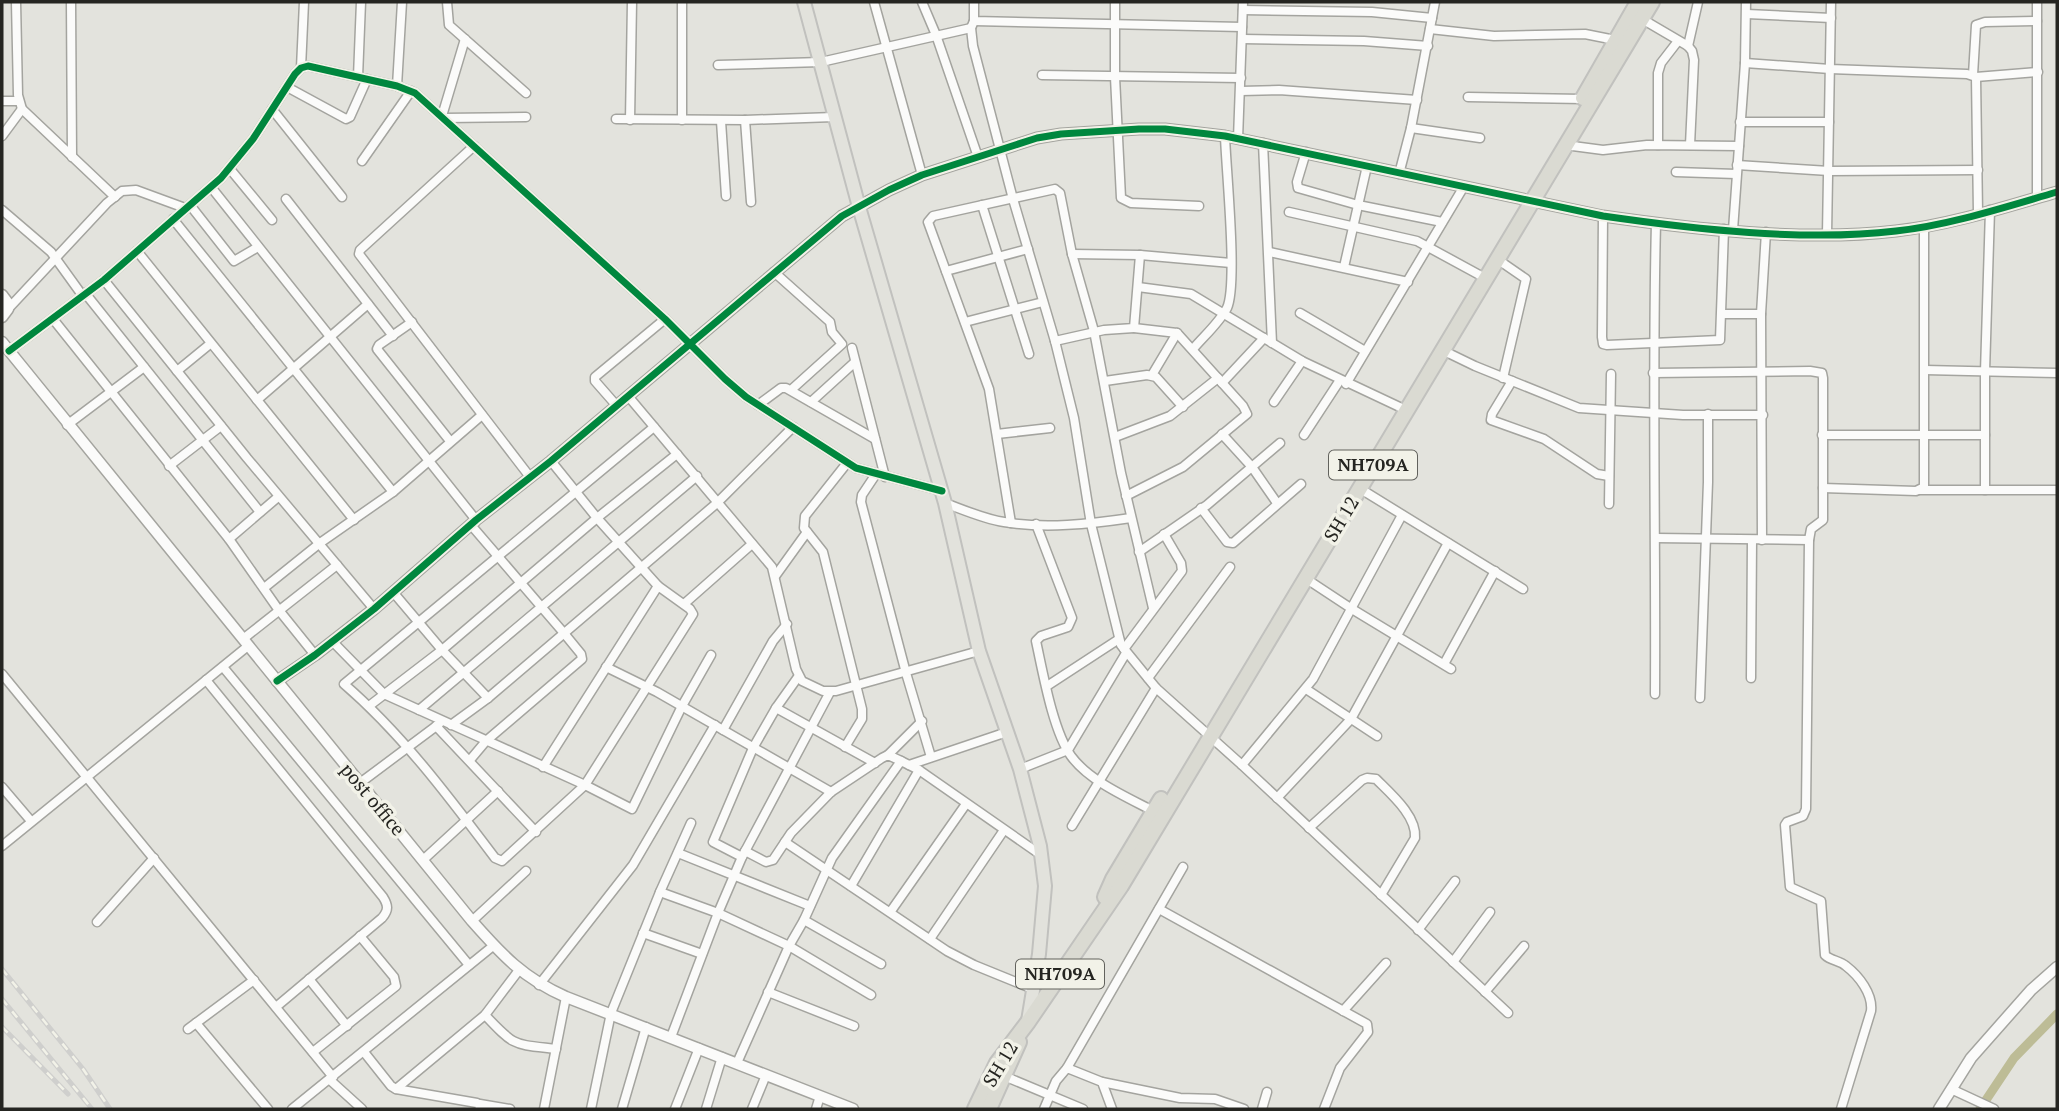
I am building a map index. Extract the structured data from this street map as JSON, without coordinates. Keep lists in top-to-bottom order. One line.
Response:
{"streets":{"highway":["NH709A","SH 12"],"street":["post office"]}}
